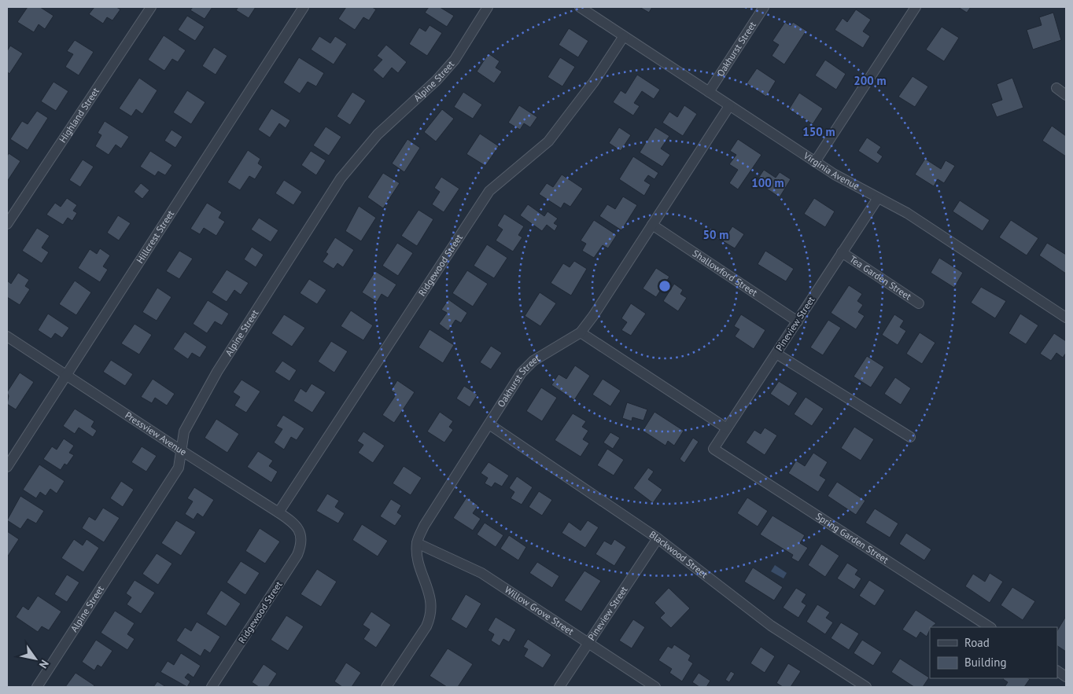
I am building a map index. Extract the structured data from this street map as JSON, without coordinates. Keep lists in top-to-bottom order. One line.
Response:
{"streets":{"street":["Oakhurst Street","Alpine Street","Highland Street","Virginia Avenue","Hillcrest Street","Ridgewood Street","Shallowford Street","Tea Garden Street","Pineview Street","Pressview Avenue","Spring Garden Street","Blackwood Street","Willow Grove Street"]},"crossings":[["Oakhurst Street","Virginia Avenue"],["Oakhurst Street","Shallowford Street"],["Oakhurst Street","Blackwood Street"],["Oakhurst Street","Willow Grove Street"],["Alpine Street","Pressview Avenue"],["Virginia Avenue","Ridgewood Street"],["Virginia Avenue","Pineview Street"],["Hillcrest Street","Pressview Avenue"],["Ridgewood Street","Pressview Avenue"],["Shallowford Street","Pineview Street"],["Tea Garden Street","Pineview Street"],["Pineview Street","Spring Garden Street"],["Pineview Street","Blackwood Street"],["Pineview Street","Willow Grove Street"]],"legend":["Road","Building"],"north":"bottom right","rings":["200 m","150 m","100 m","50 m"]}
